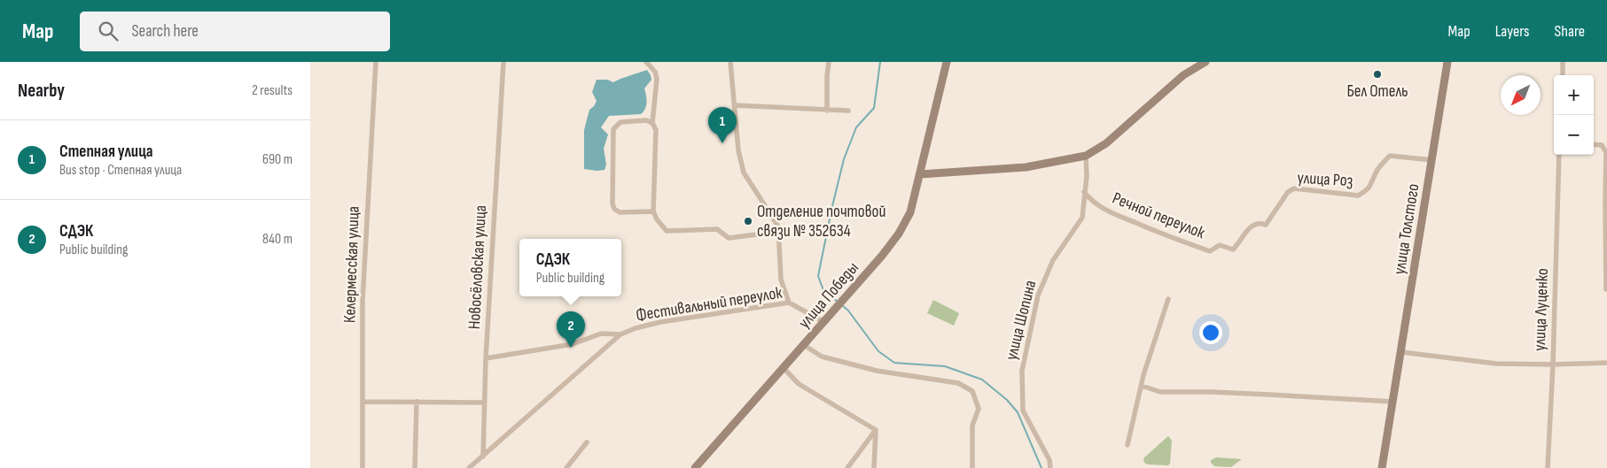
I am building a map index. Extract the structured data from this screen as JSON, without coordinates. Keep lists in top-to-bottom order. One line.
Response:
{"streets":{"street":["улица Роз","Речной переулок","улица Толстого","Келермесская улица","Новосёловская улица","улица Победы","Фестивальный переулок","улица Луценко","улица Шопина"]},"crossings":[["улица Роз","Речной переулок"],["улица Роз","улица Толстого"],["Речной переулок","улица Шопина"],["Новосёловская улица","Фестивальный переулок"],["улица Победы","Фестивальный переулок"]],"places":["Бел Отель","Отделение почтовой связи № 352634"],"north":"bottom left","page":{"header":"Map","search":"Search here","nav":["Map","Layers","Share"],"heading":["Nearby","2 results"],"map_buttons":["+","−"],"pins":["1","2"],"list":[{"mark":"1","name":"Степная улица","note":"Bus stop · Степная улица","value":"690 m"},{"mark":"2","name":"СДЭК","note":"Public building","value":"840 m"}],"popup":["СДЭК","Public building"]}}
